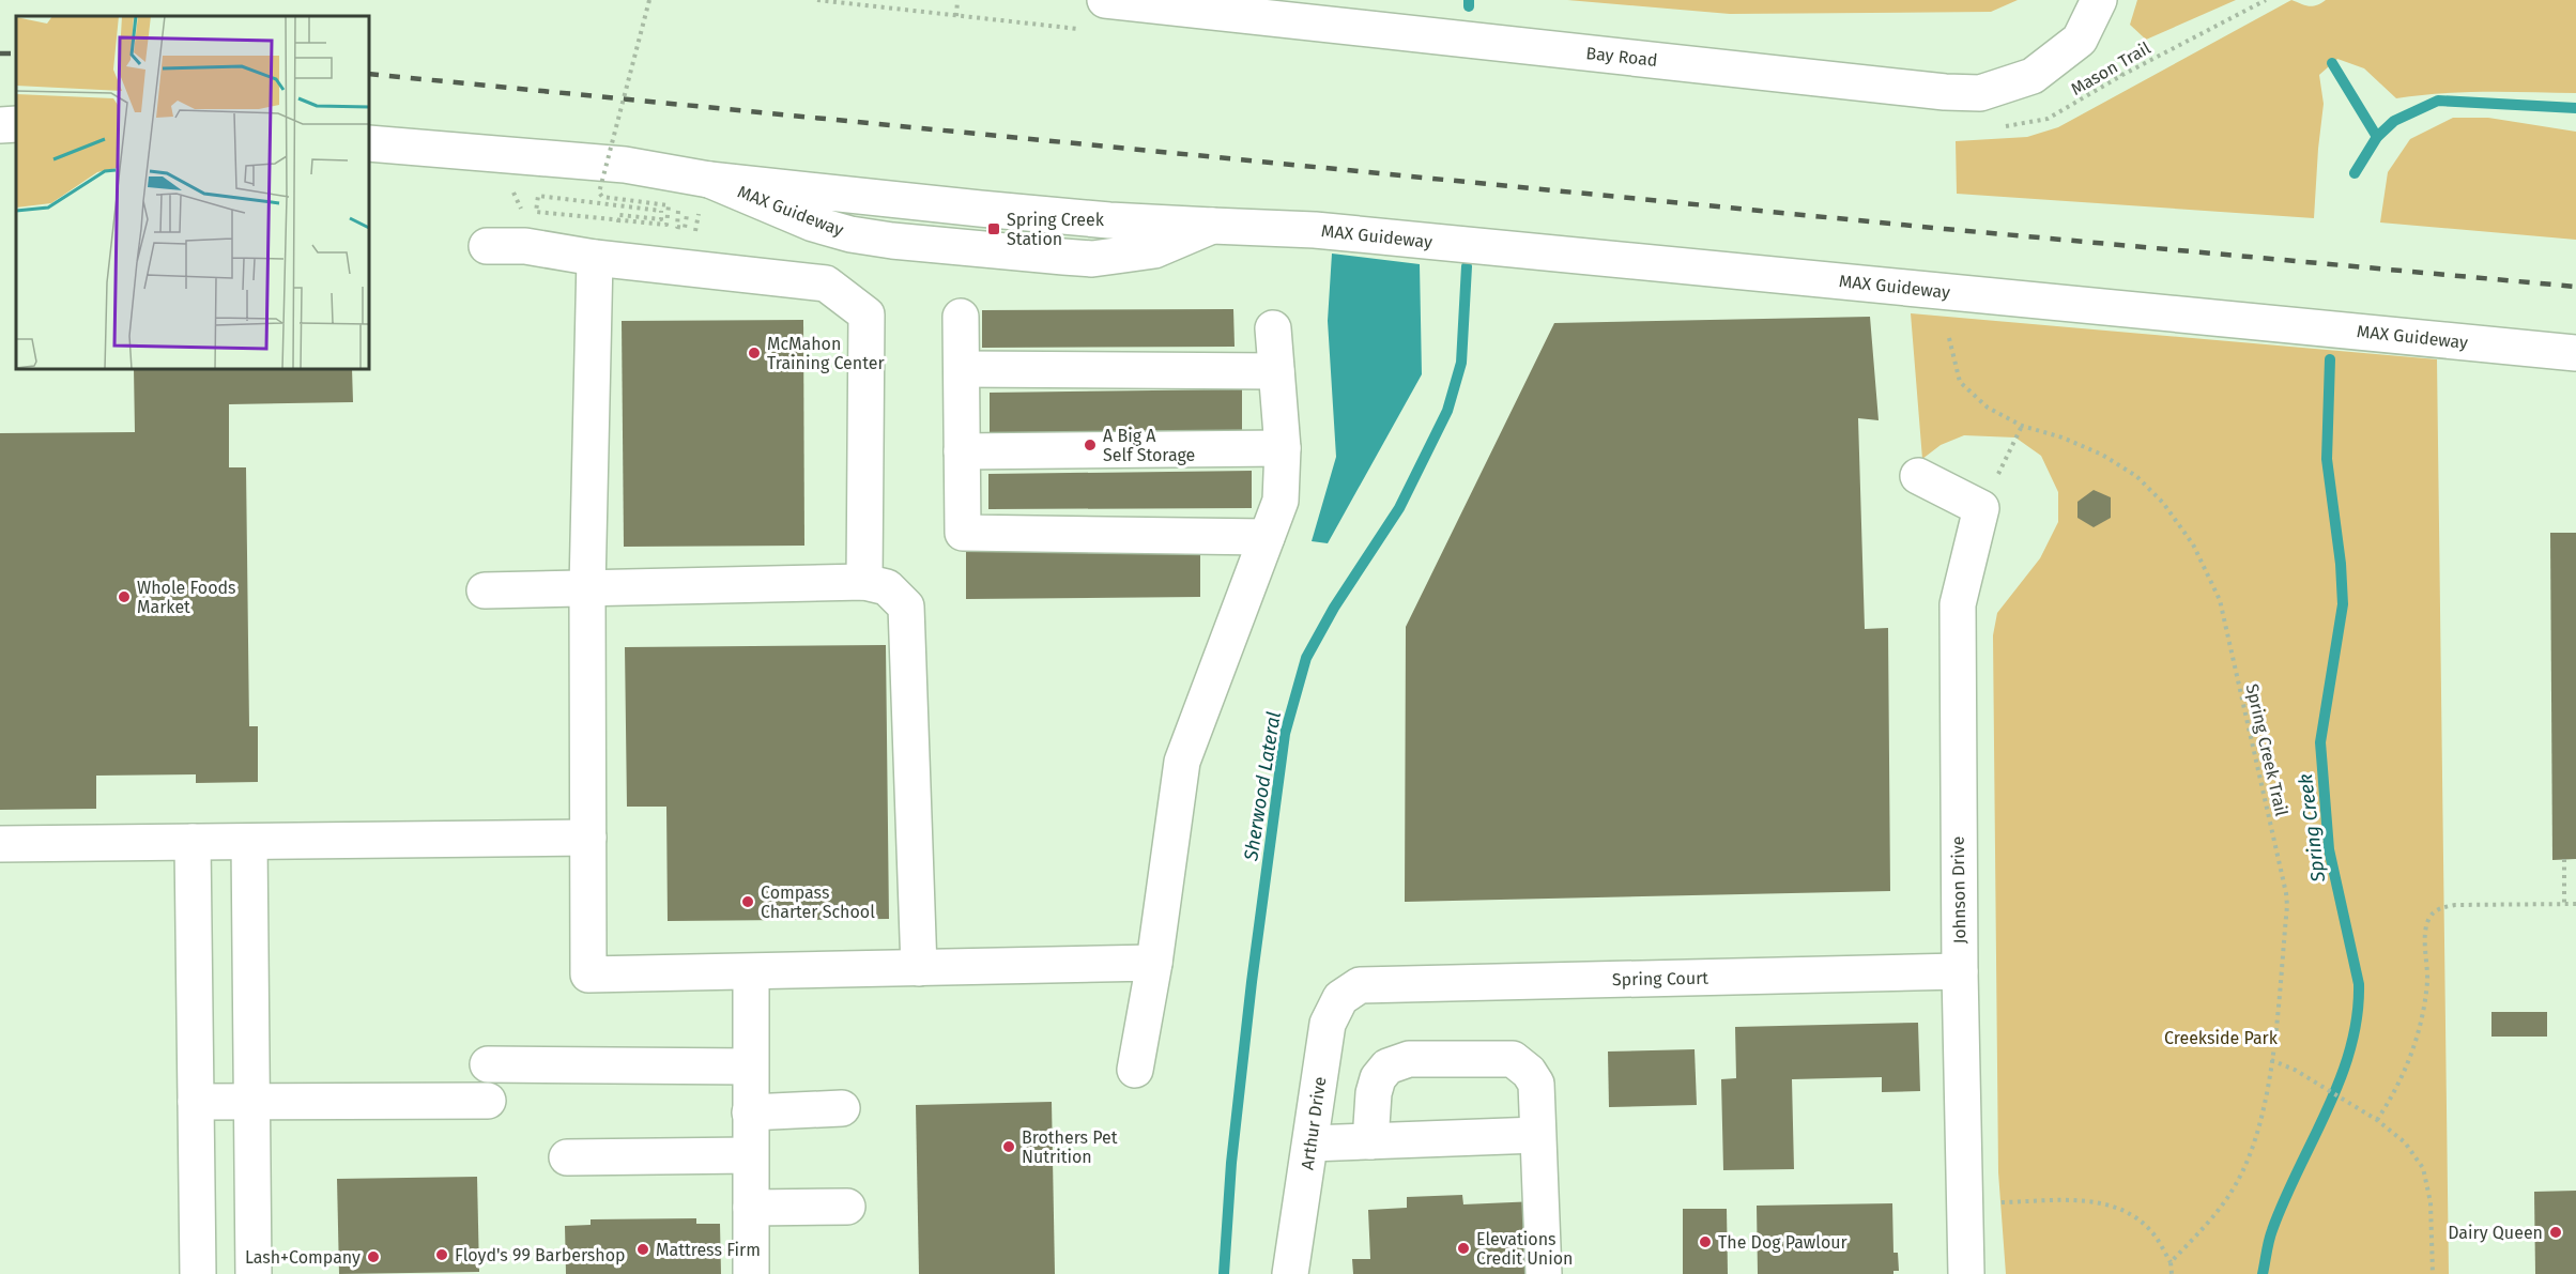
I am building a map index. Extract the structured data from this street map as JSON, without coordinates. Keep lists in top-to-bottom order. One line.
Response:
{"streets":{"street":["Bay Road","MAX Guideway","Johnson Drive","Spring Court","Arthur Drive"],"path":["Mason Trail","Spring Creek Trail"]},"crossings":[["Johnson Drive","Spring Court"],["Spring Court","Arthur Drive"]],"water":["Sherwood Lateral","Spring Creek"],"parks":["Creekside Park"],"places":{"transit":["Spring Creek Station"],"other":["McMahon Training Center","A Big A Self Storage","Whole Foods Market","Compass Charter School","Brothers Pet Nutrition","Dairy Queen","The Dog Pawlour","Elevations Credit Union","Mattress Firm","Floyd's 99 Barbershop","Lash+Company"]}}
